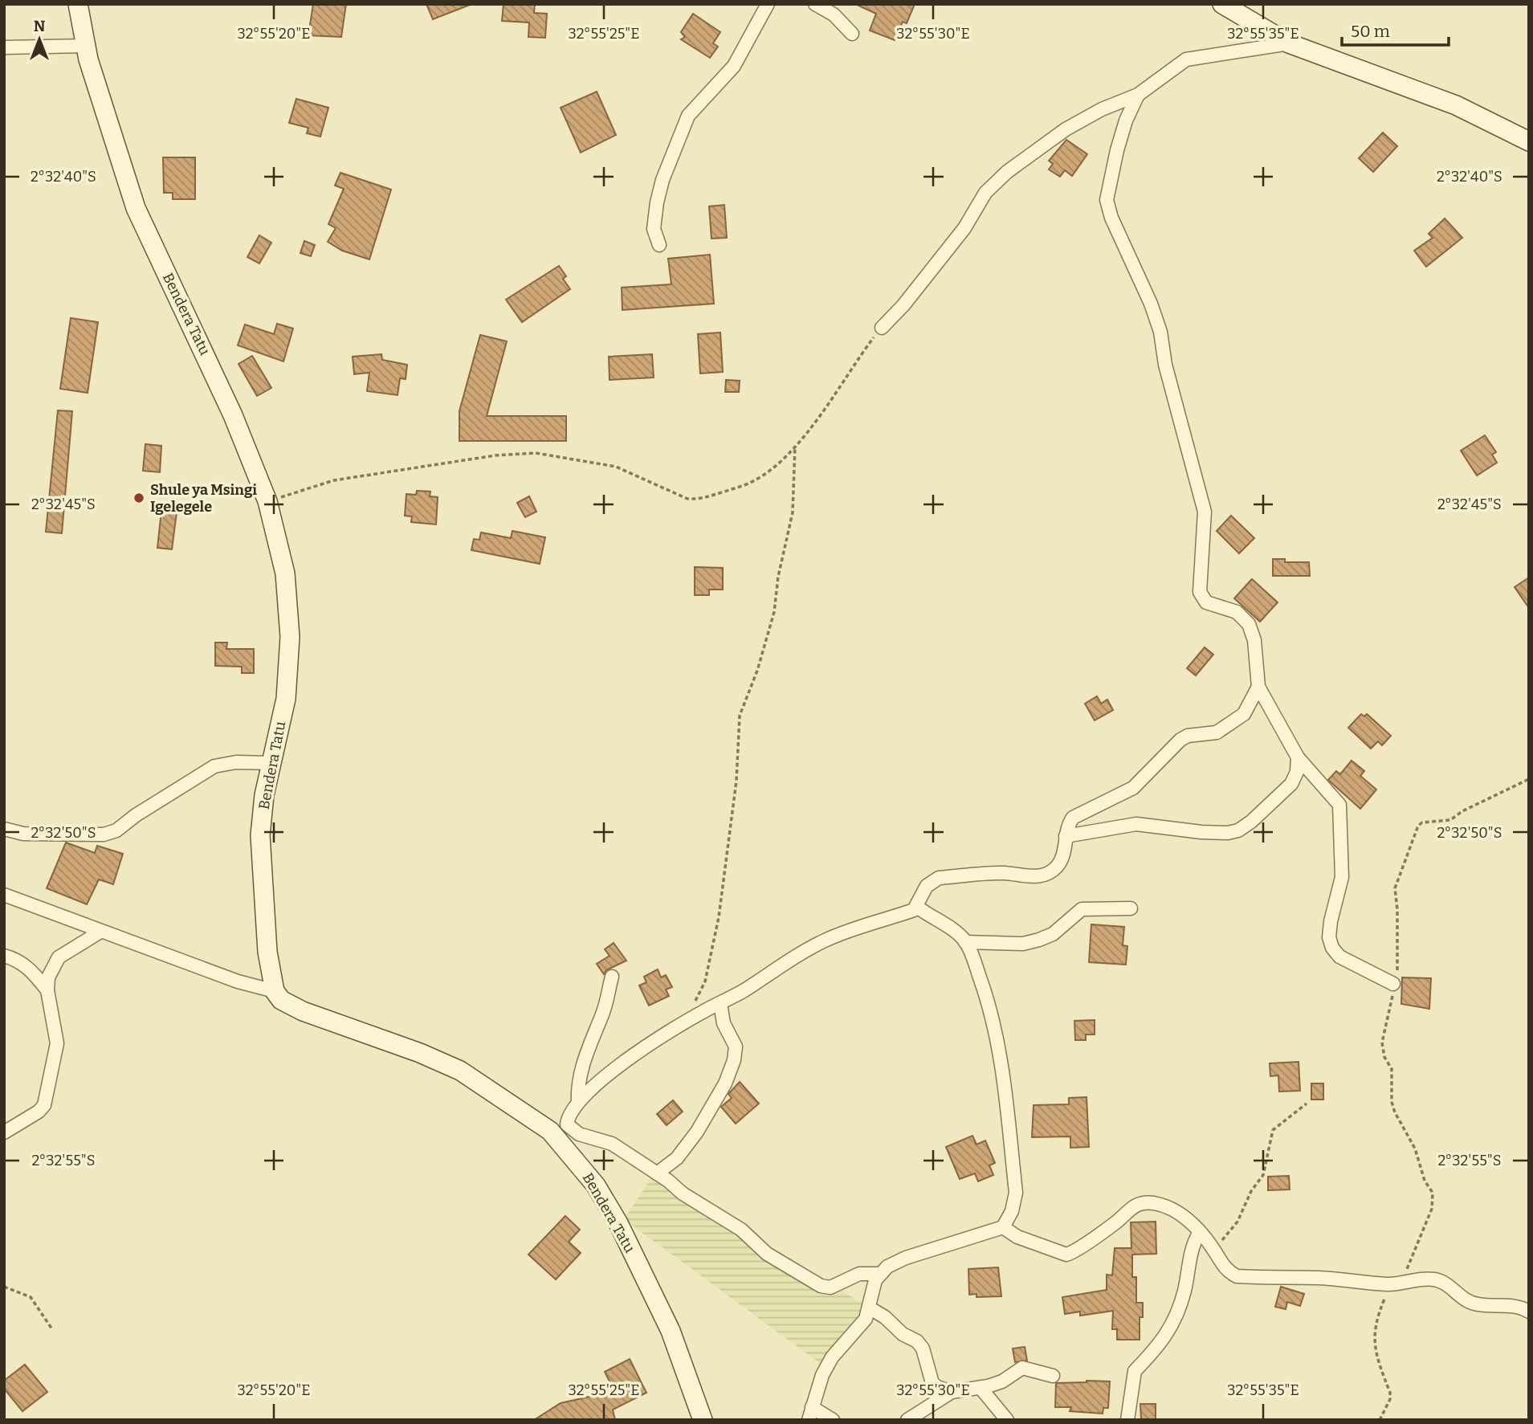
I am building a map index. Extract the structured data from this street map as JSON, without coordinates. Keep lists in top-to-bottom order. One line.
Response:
{"streets":{"main road":["Bendera Tatu"]},"places":["Shule ya Msingi Igelegele"],"scale_bar":"50 m","north":"top","coordinates":["32°55'20\"E","32°55'25\"E","32°55'30\"E","32°55'35\"E","2°32'40\"S","2°32'45\"S","2°32'50\"S","2°32'55\"S"]}
